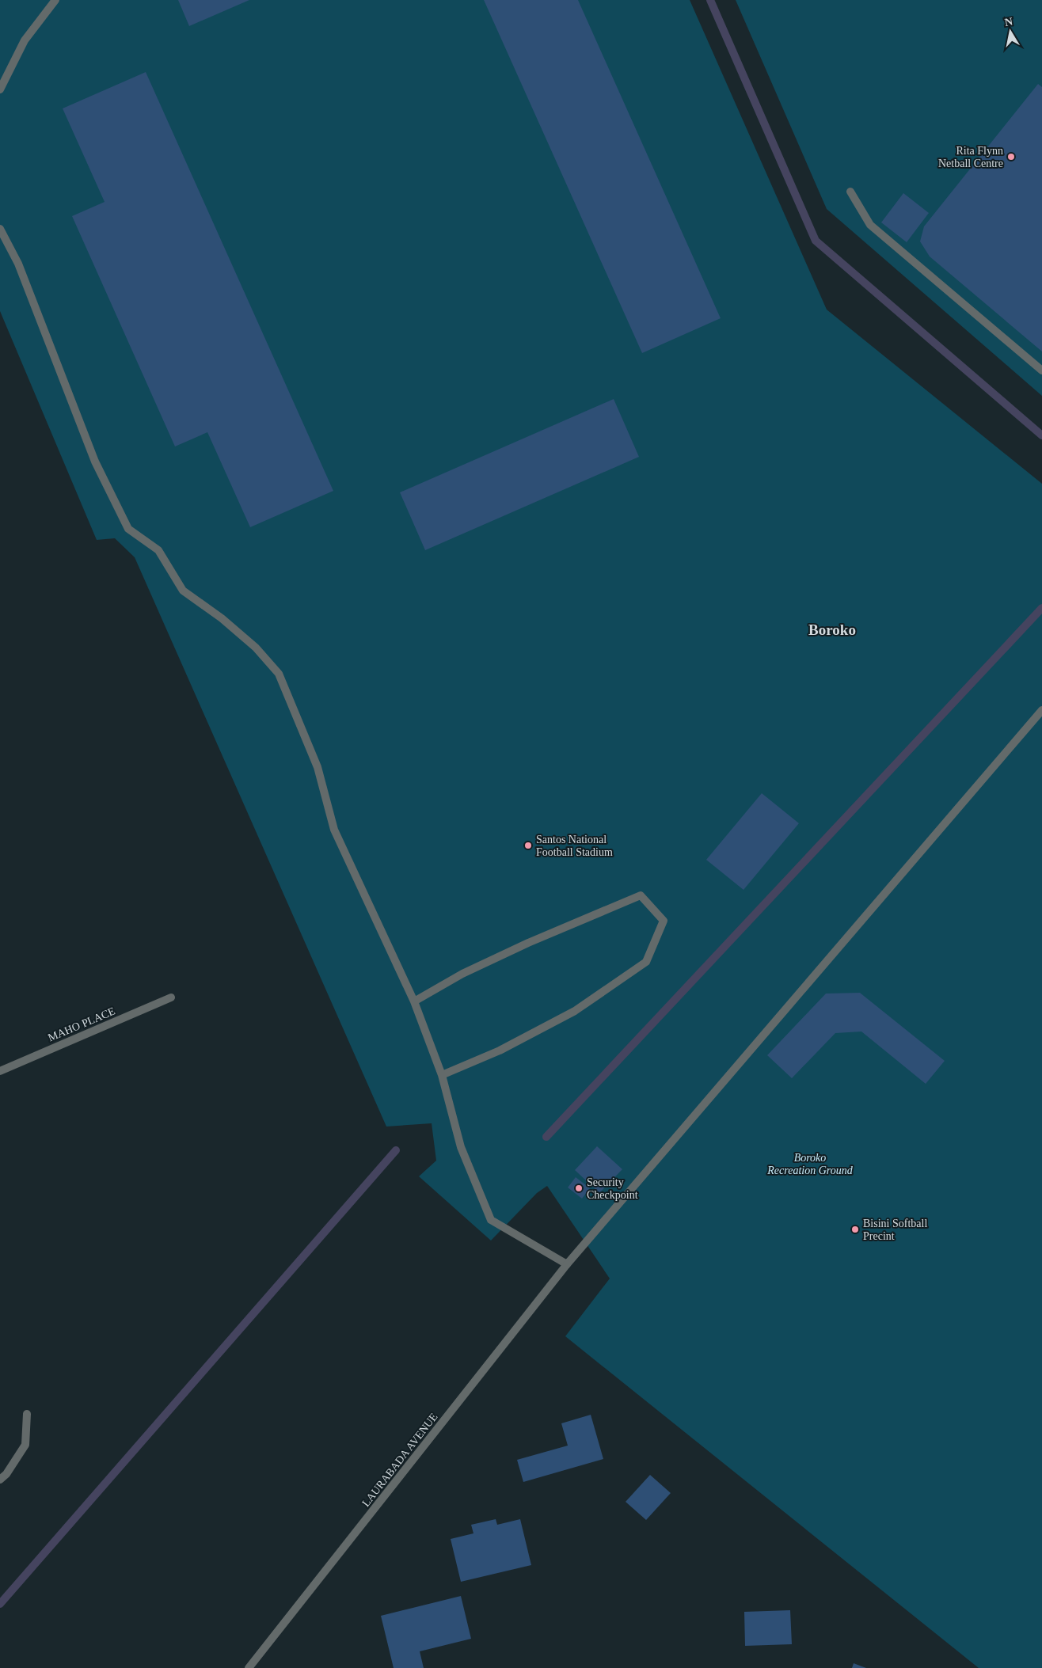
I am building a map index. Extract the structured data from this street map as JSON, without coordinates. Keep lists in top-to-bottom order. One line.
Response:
{"streets":{"street":["MAHO PLACE","LAURABADA AVENUE"]},"districts":["Boroko"],"parks":["Boroko Recreation Ground"],"places":["Rita Flynn Netball Centre","Santos National Football Stadium","Security Checkpoint","Bisini Softball Precint"],"north":"top"}
